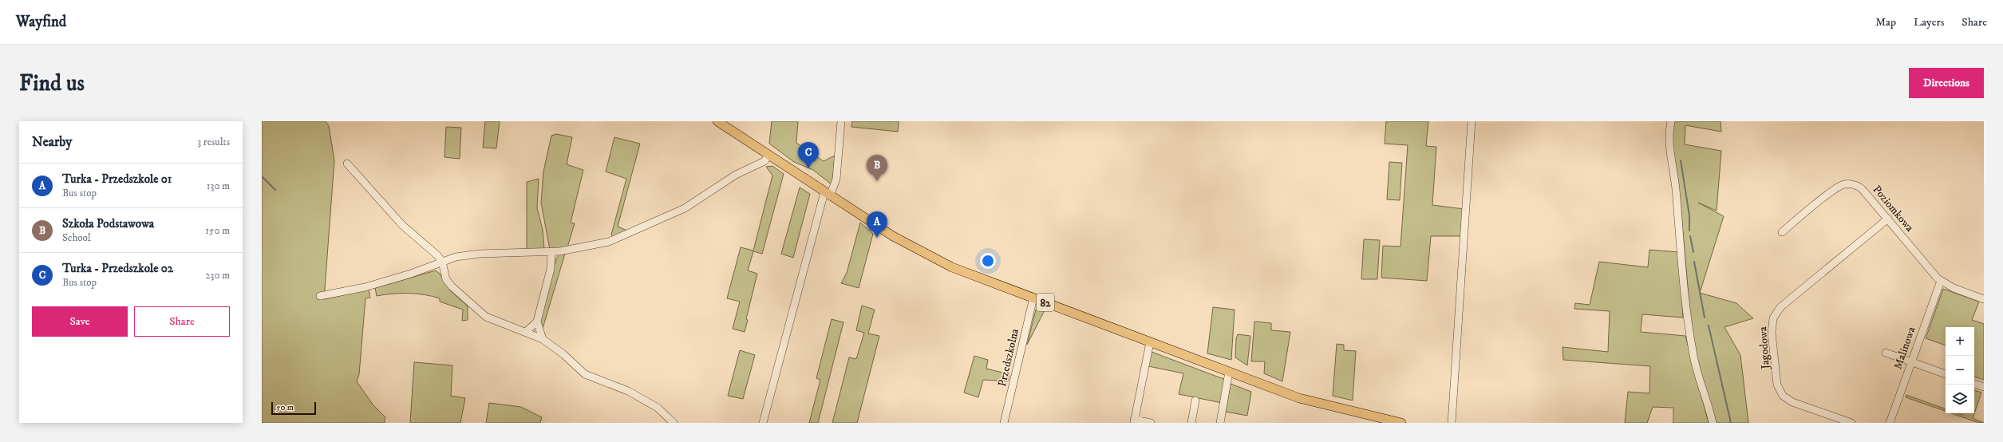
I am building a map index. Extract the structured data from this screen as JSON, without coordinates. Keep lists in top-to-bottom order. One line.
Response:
{"streets":{"main road":["82"],"street":["Poziomkowa","Jagodowa","Malinowa","Przedszkolna"]},"crossings":[["Poziomkowa","Jagodowa"],["Poziomkowa","Malinowa"],["82","Przedszkolna"]],"scale_bar":"50 m","page":{"header":"Wayfind","nav":["Map","Layers","Share"],"buttons":["Directions",["Save","Share"]],"title":"Find us","heading":["Nearby","3 results"],"pins":["C","B","A"],"list":[{"mark":"A","name":"Turka - Przedszkole 01","note":"Bus stop","value":"130 m"},{"mark":"B","name":"Szkoła Podstawowa","note":"School","value":"150 m"},{"mark":"C","name":"Turka - Przedszkole 02","note":"Bus stop","value":"230 m"}],"map_buttons":["+","−"],"scale":"50 m"}}
